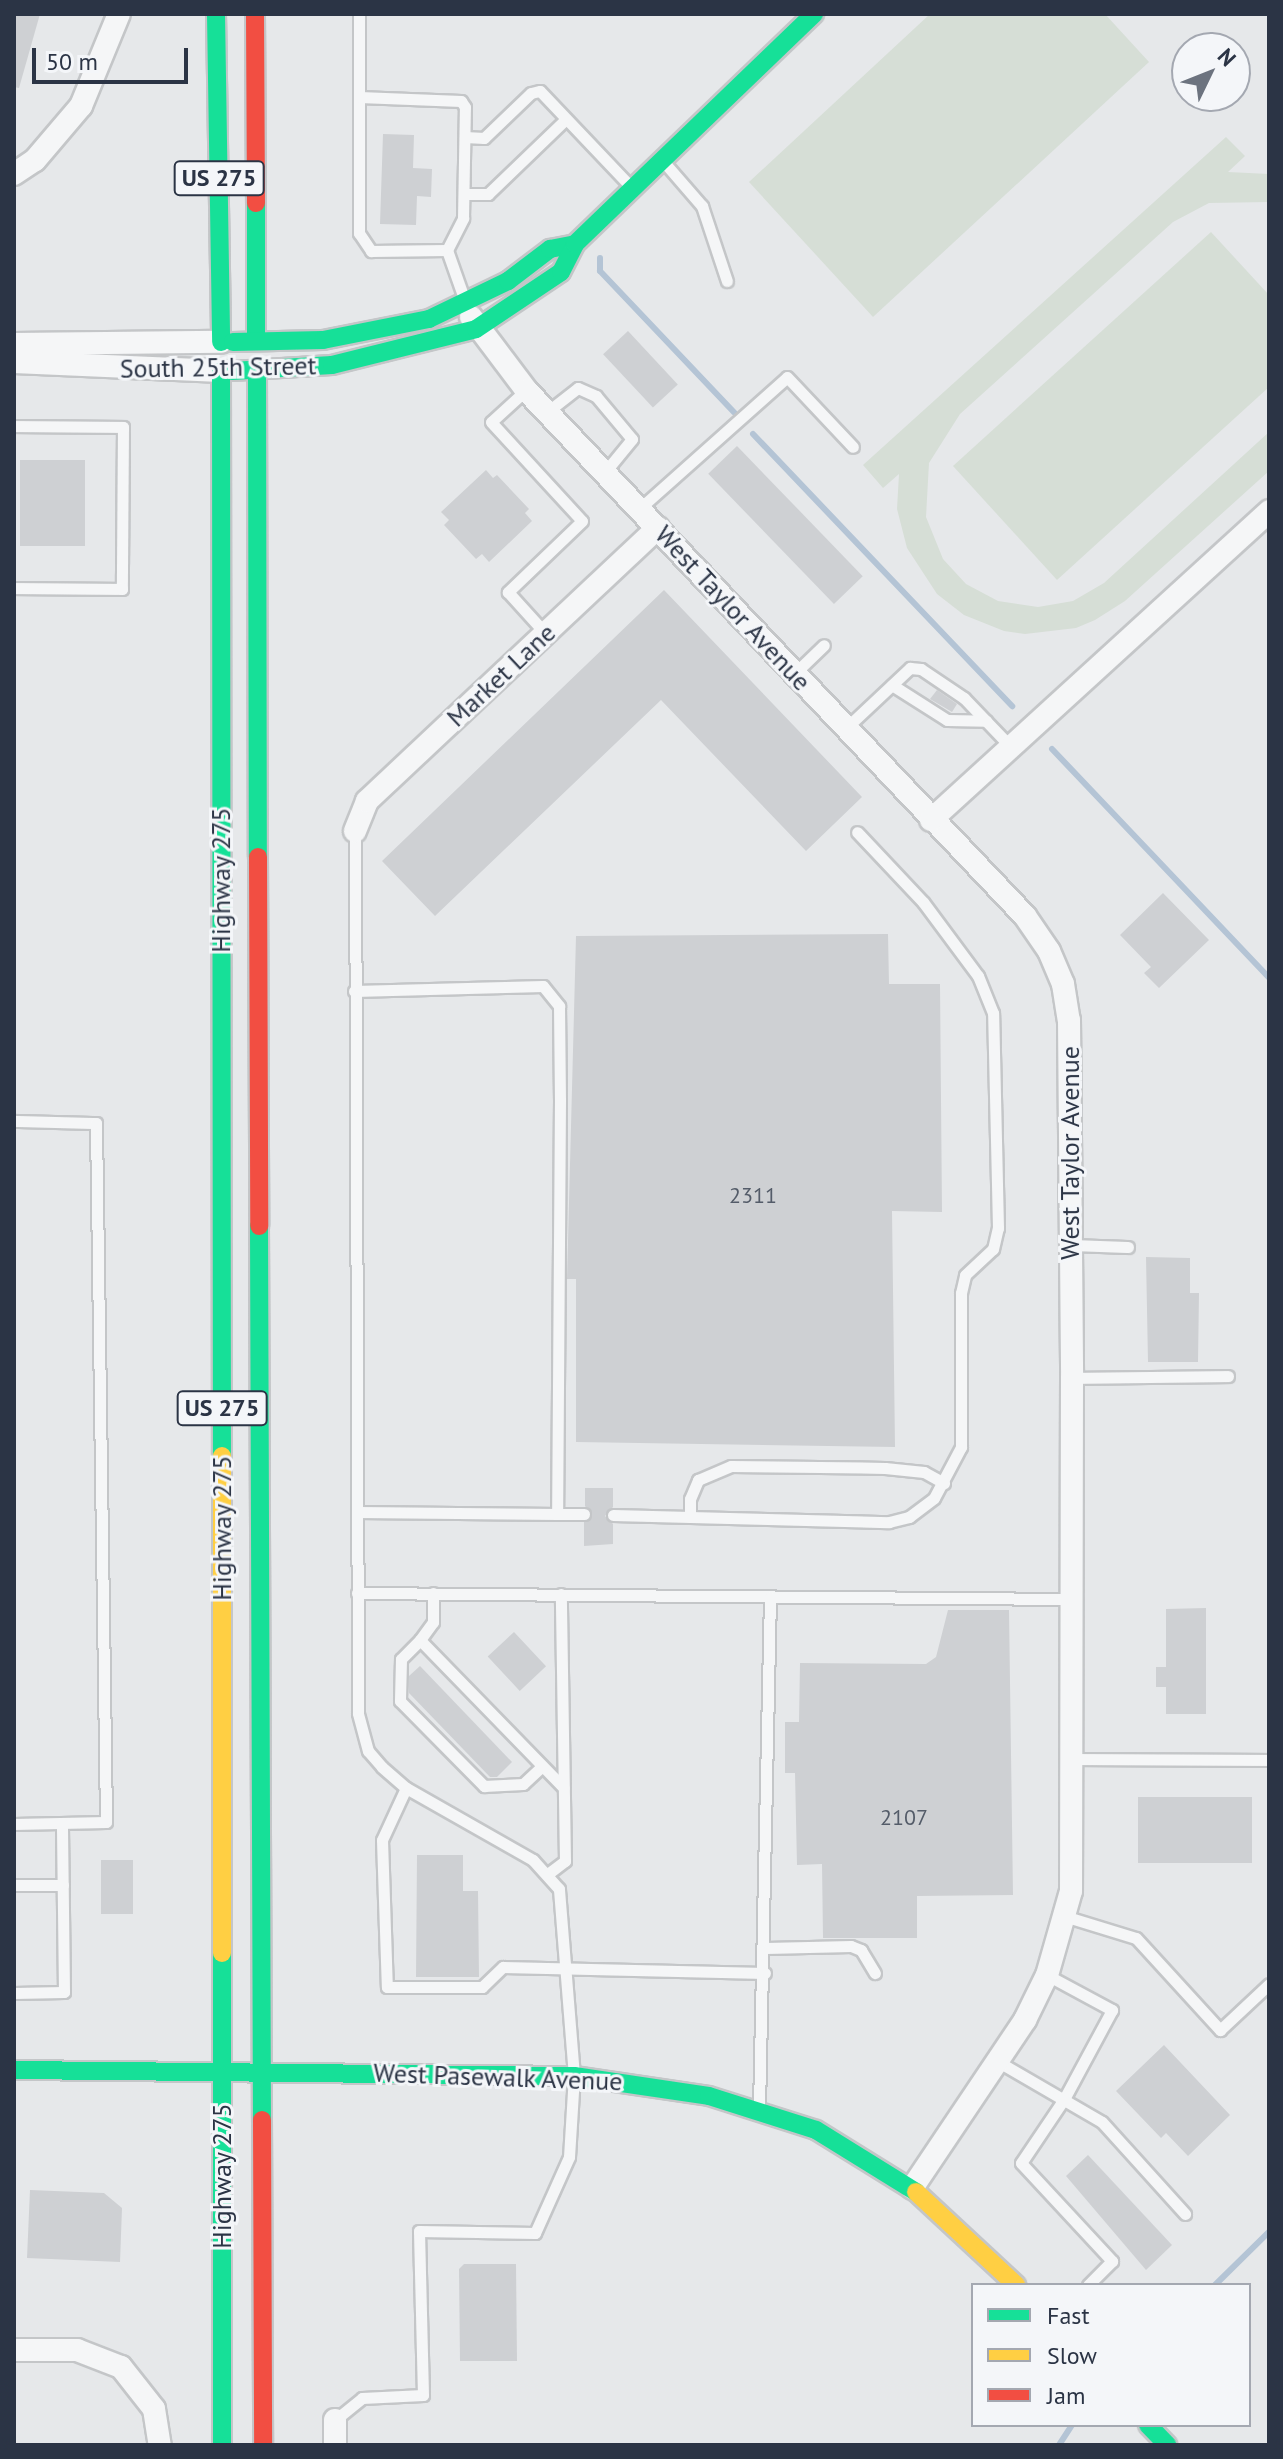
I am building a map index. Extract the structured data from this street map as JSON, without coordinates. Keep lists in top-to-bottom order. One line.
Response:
{"streets":{"main road":["US 275","South 25th Street","Highway 275","West Pasewalk Avenue"],"street":["West Taylor Avenue","Market Lane"]},"crossings":[["US 275","South 25th Street"],["South 25th Street","West Taylor Avenue"],["South 25th Street","Highway 275"],["West Taylor Avenue","Market Lane"],["West Taylor Avenue","West Pasewalk Avenue"],["Highway 275","West Pasewalk Avenue"]],"house_numbers":["2311","2107"],"legend":["Fast","Slow","Jam"],"scale_bar":"50 m","north":"top right"}
